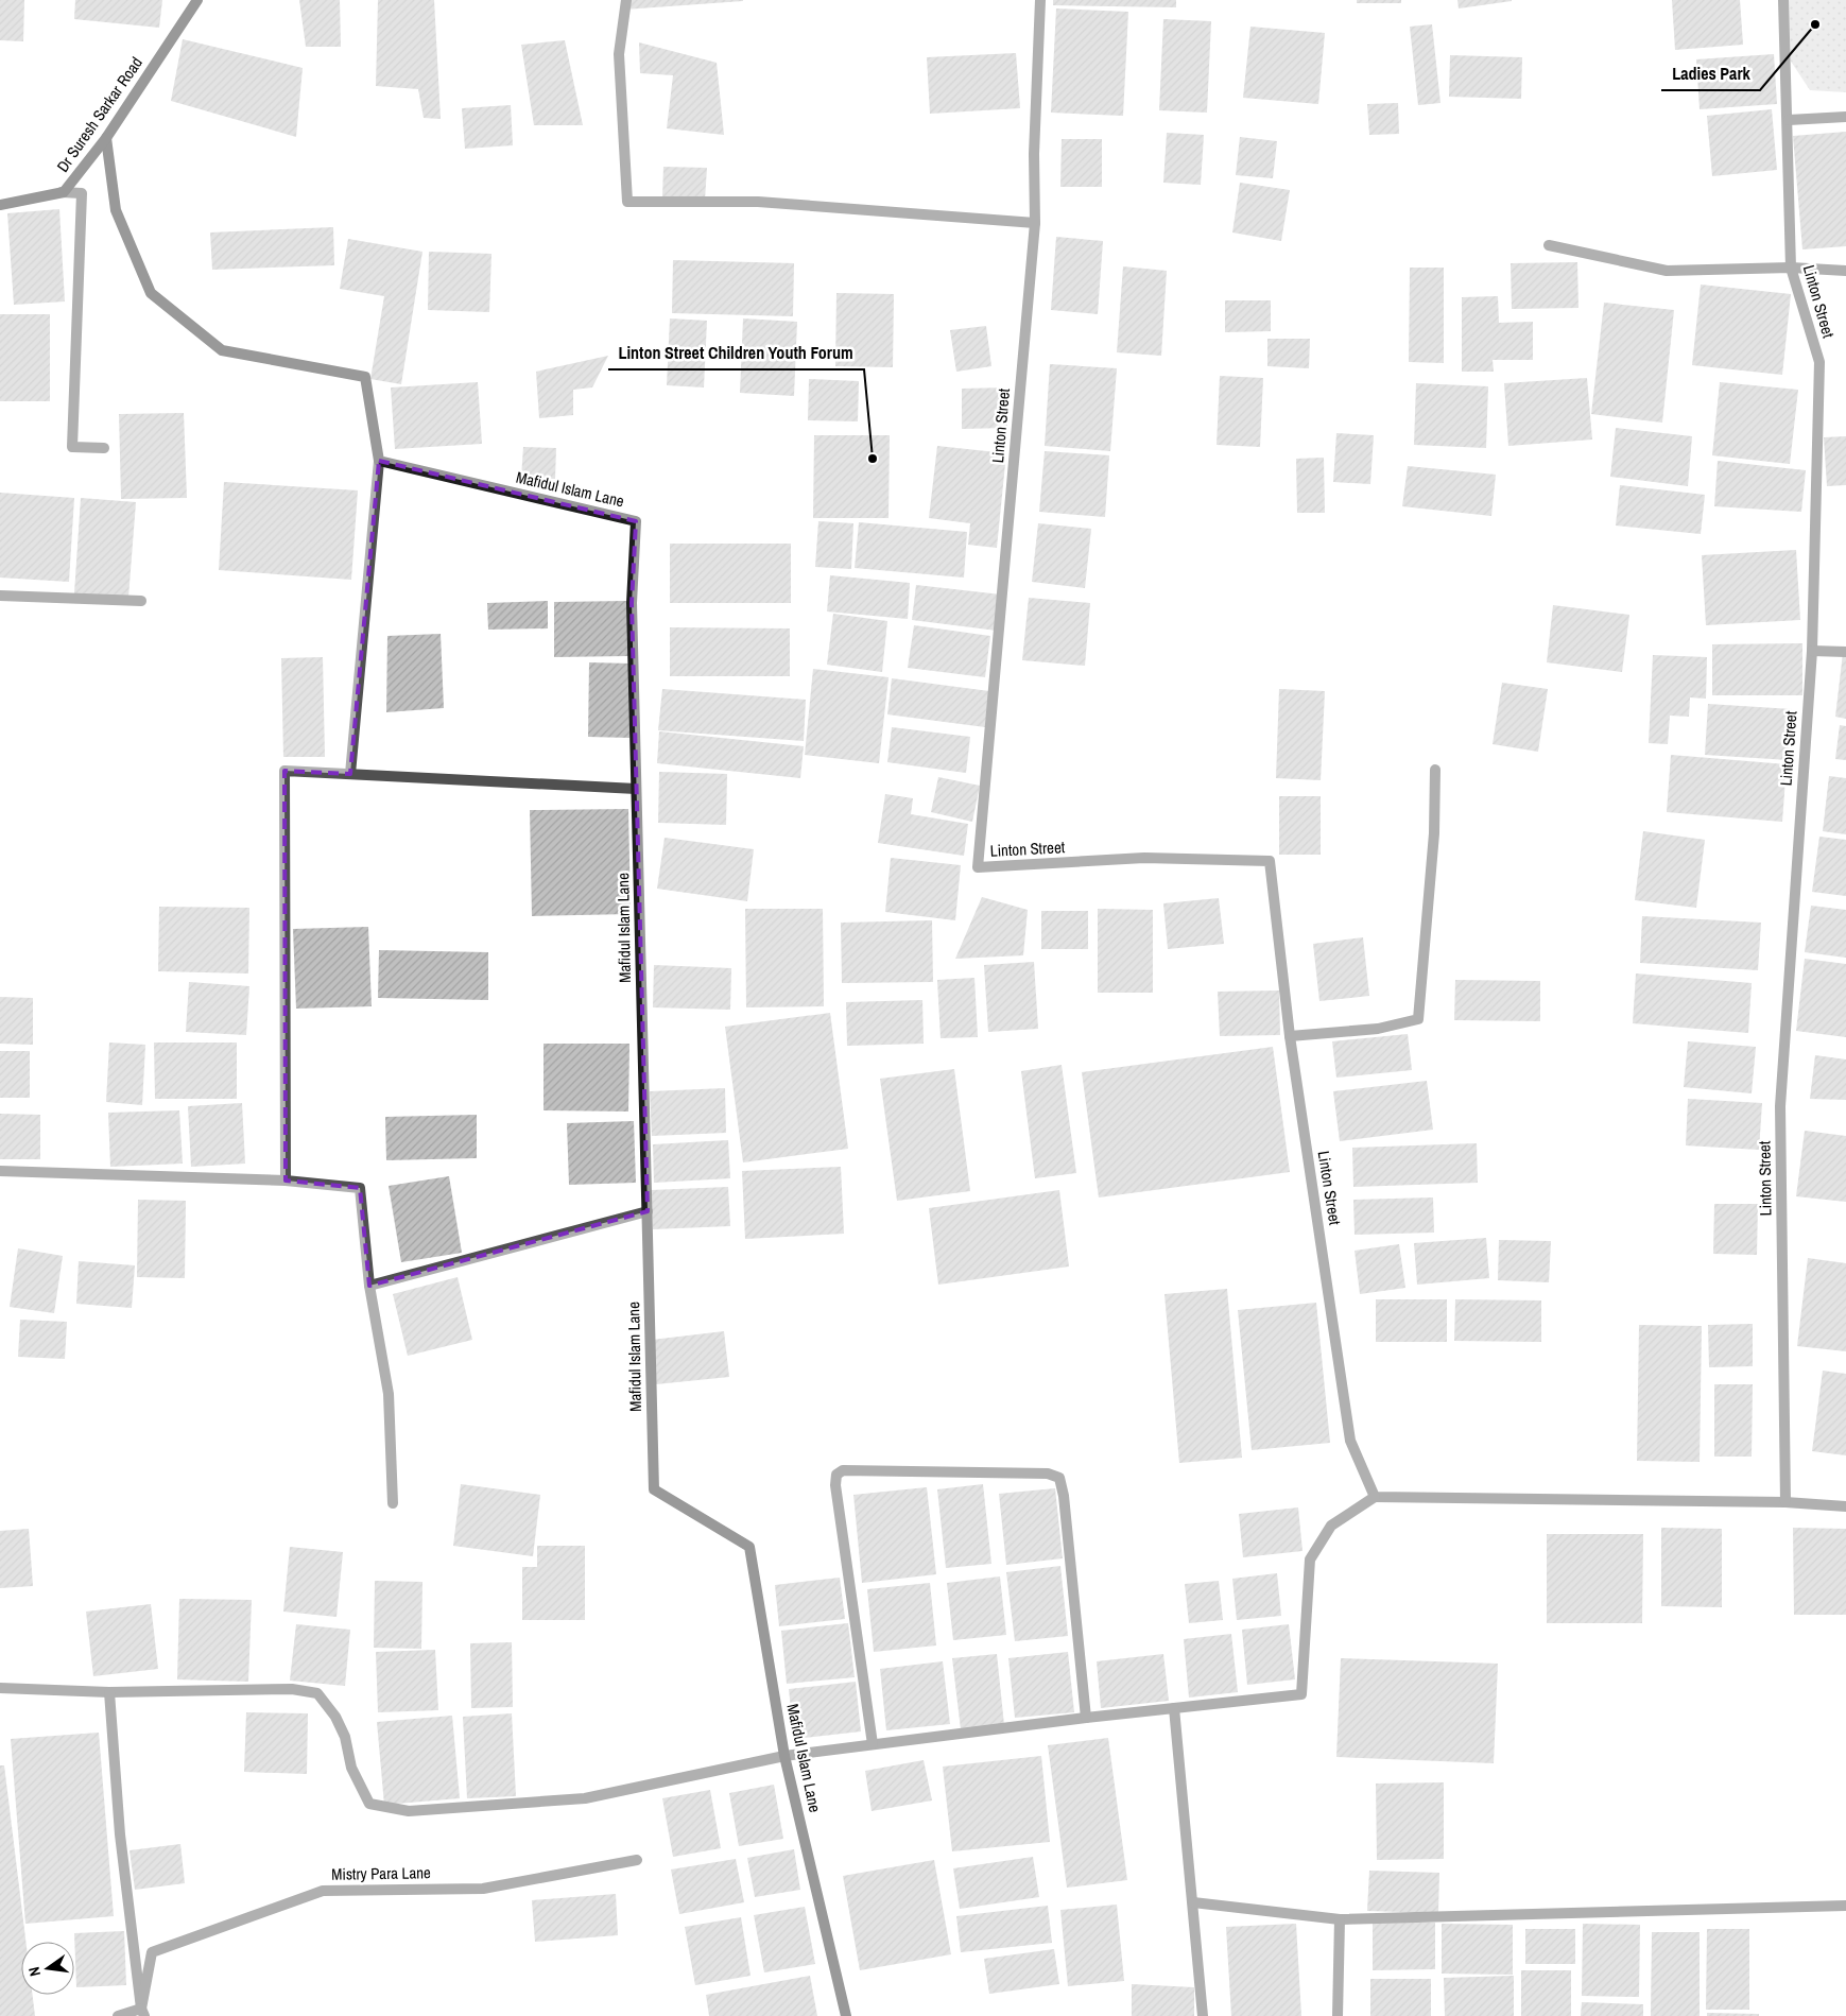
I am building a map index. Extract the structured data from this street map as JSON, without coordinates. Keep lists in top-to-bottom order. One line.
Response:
{"streets":{"street":["Dr Suresh Sarkar Road","Linton Street","Mafidul Islam Lane","Mistry Para Lane"]},"places":["Ladies Park","Linton Street Children Youth Forum"],"north":"left"}
